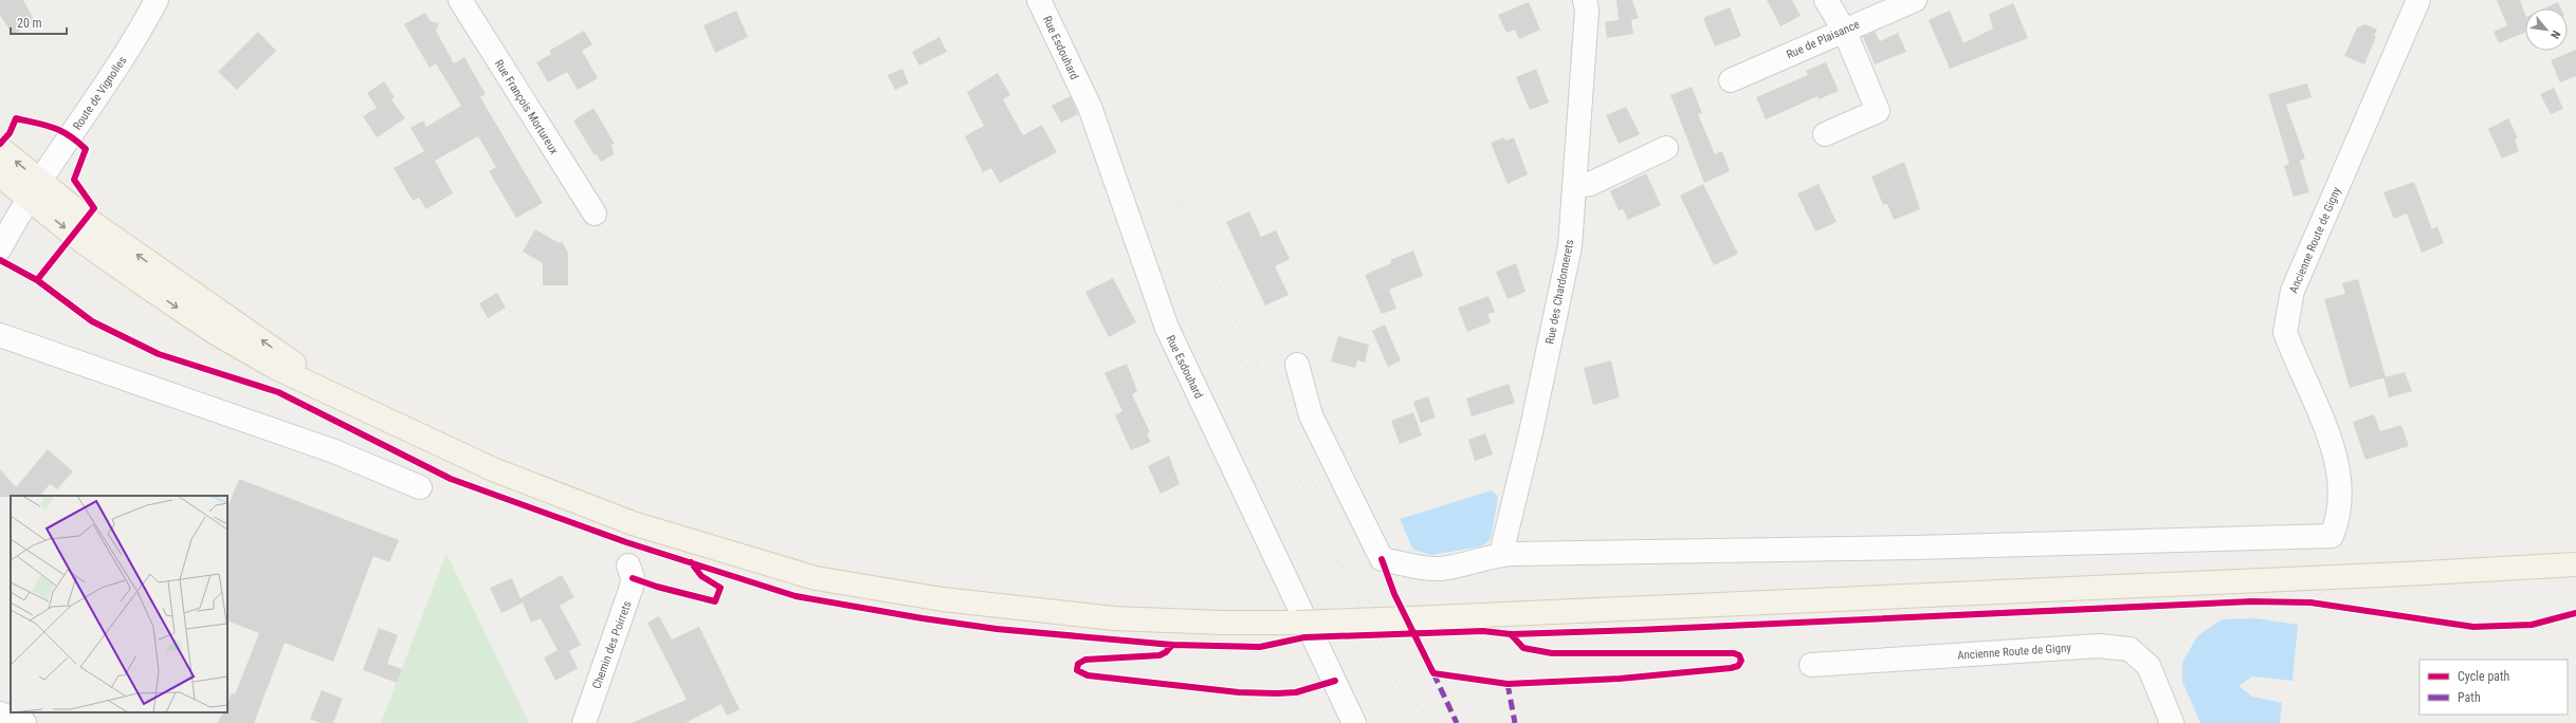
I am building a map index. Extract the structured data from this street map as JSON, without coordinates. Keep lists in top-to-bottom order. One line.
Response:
{"streets":{"street":["Rue de Plaisance","Rue Esdouhard","Route de Vignolles","Rue François Mortureux","Ancienne Route de Gigny","Rue des Chardonnerets","Chemin des Poirrets"]},"crossings":[["Ancienne Route de Gigny","Rue des Chardonnerets"]],"legend":["Cycle path","Path"],"scale_bar":"20 m","north":"bottom right"}
